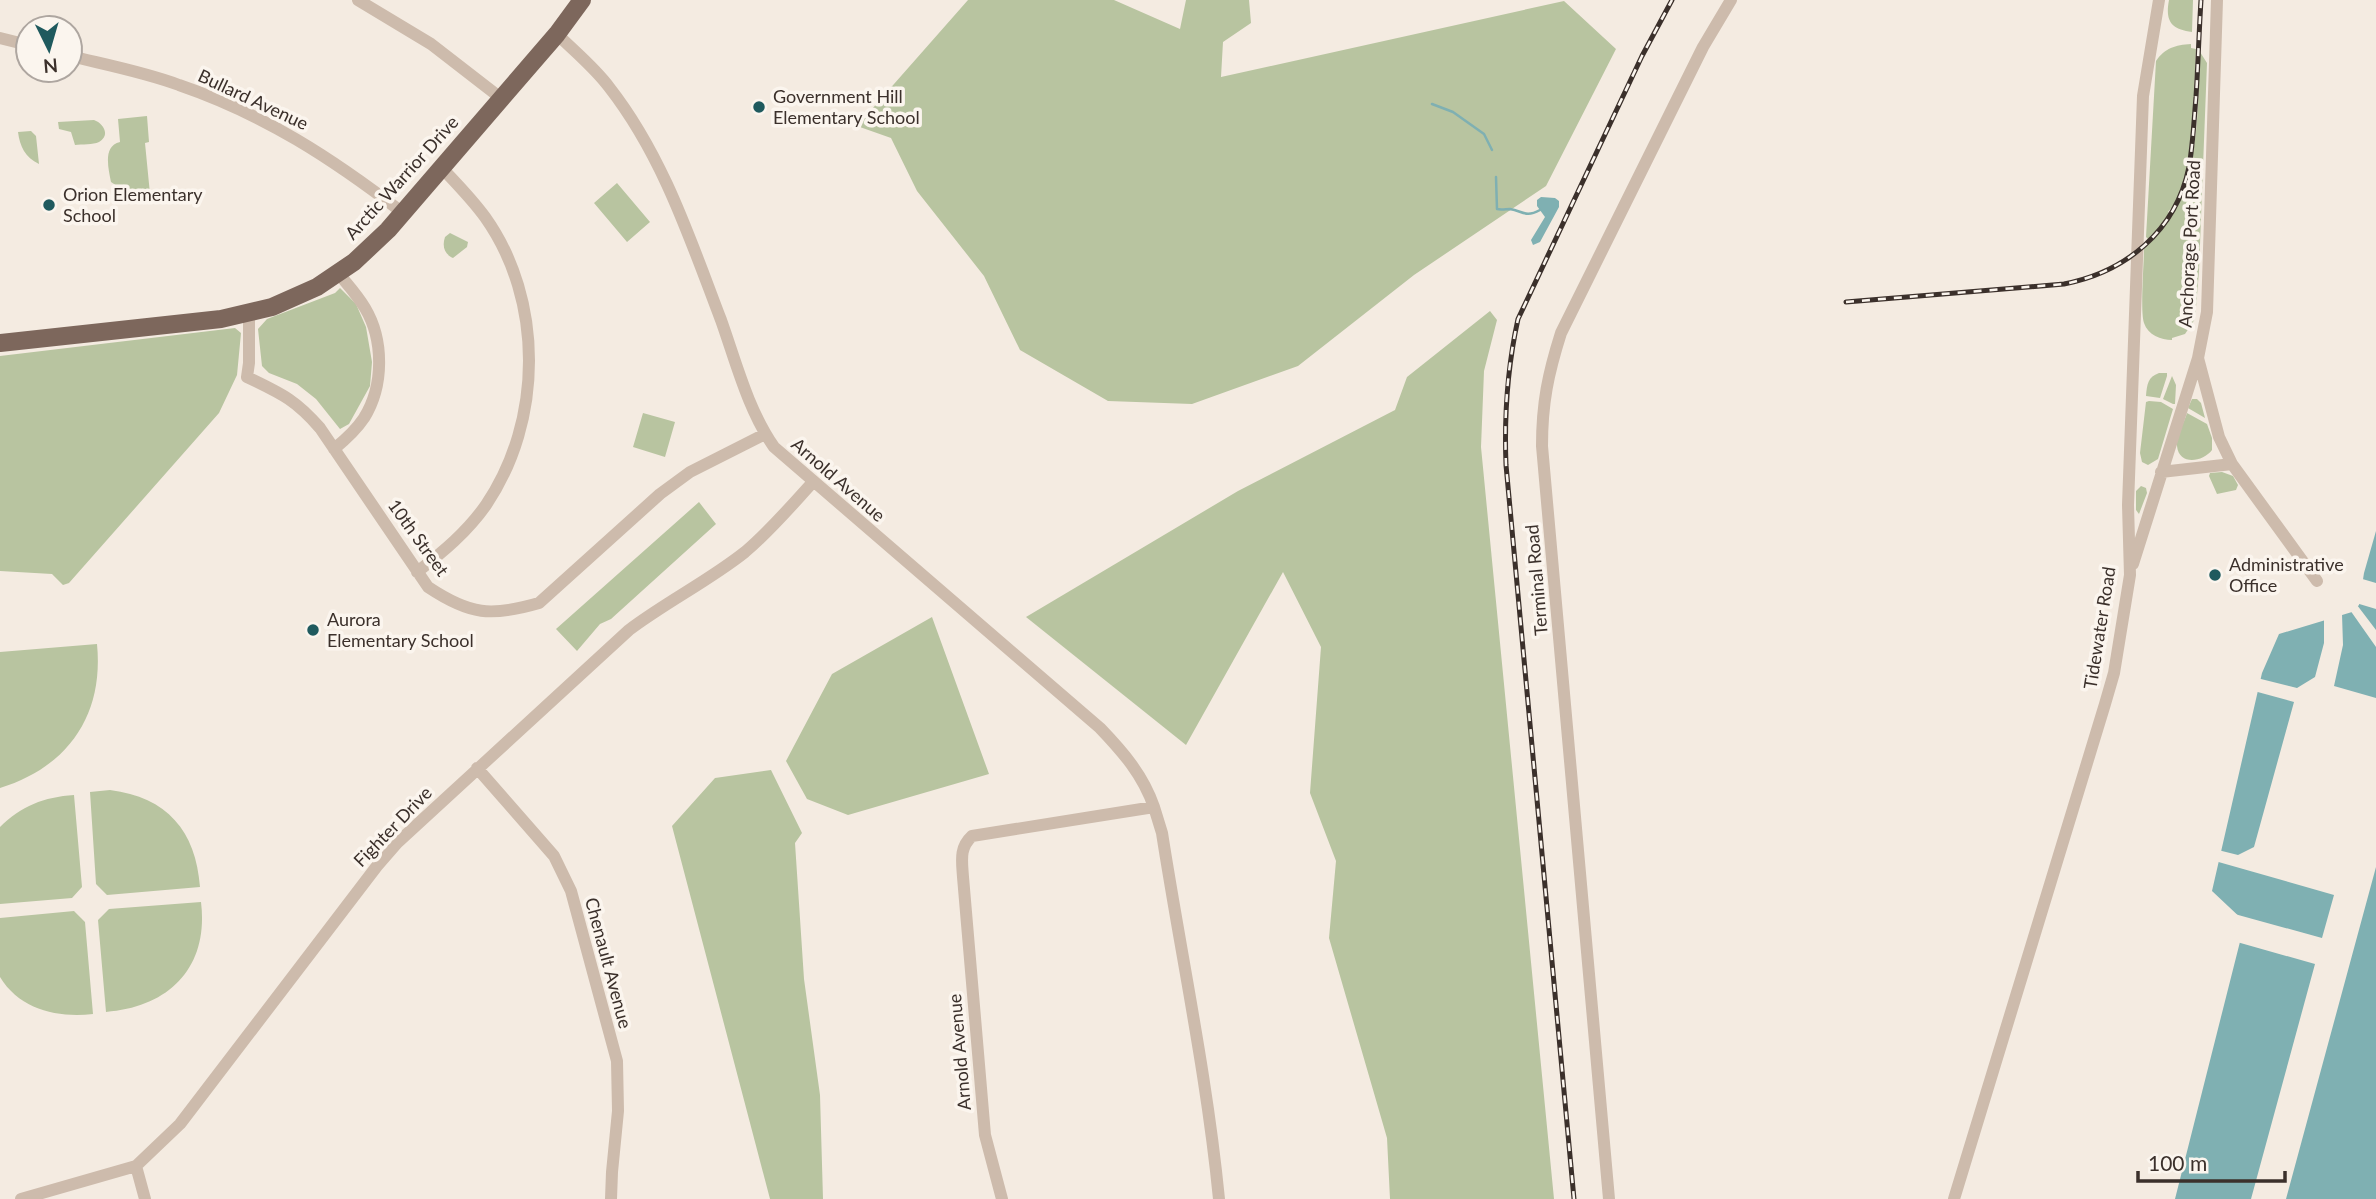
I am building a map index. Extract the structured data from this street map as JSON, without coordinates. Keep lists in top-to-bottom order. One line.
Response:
{"streets":{"main road":["Arctic Warrior Drive"],"street":["Bullard Avenue","Anchorage Port Road","Arnold Avenue","10th Street","Terminal Road","Tidewater Road","Fighter Drive","Chenault Avenue"]},"crossings":[["Bullard Avenue","Arctic Warrior Drive"],["Arctic Warrior Drive","Arnold Avenue"],["Arctic Warrior Drive","10th Street"],["Arnold Avenue","10th Street"],["Arnold Avenue","Fighter Drive"],["Fighter Drive","Chenault Avenue"]],"places":["Government Hill Elementary School","Orion Elementary School","Administrative Office","Aurora Elementary School"],"scale_bar":"100 m","north":"bottom"}
